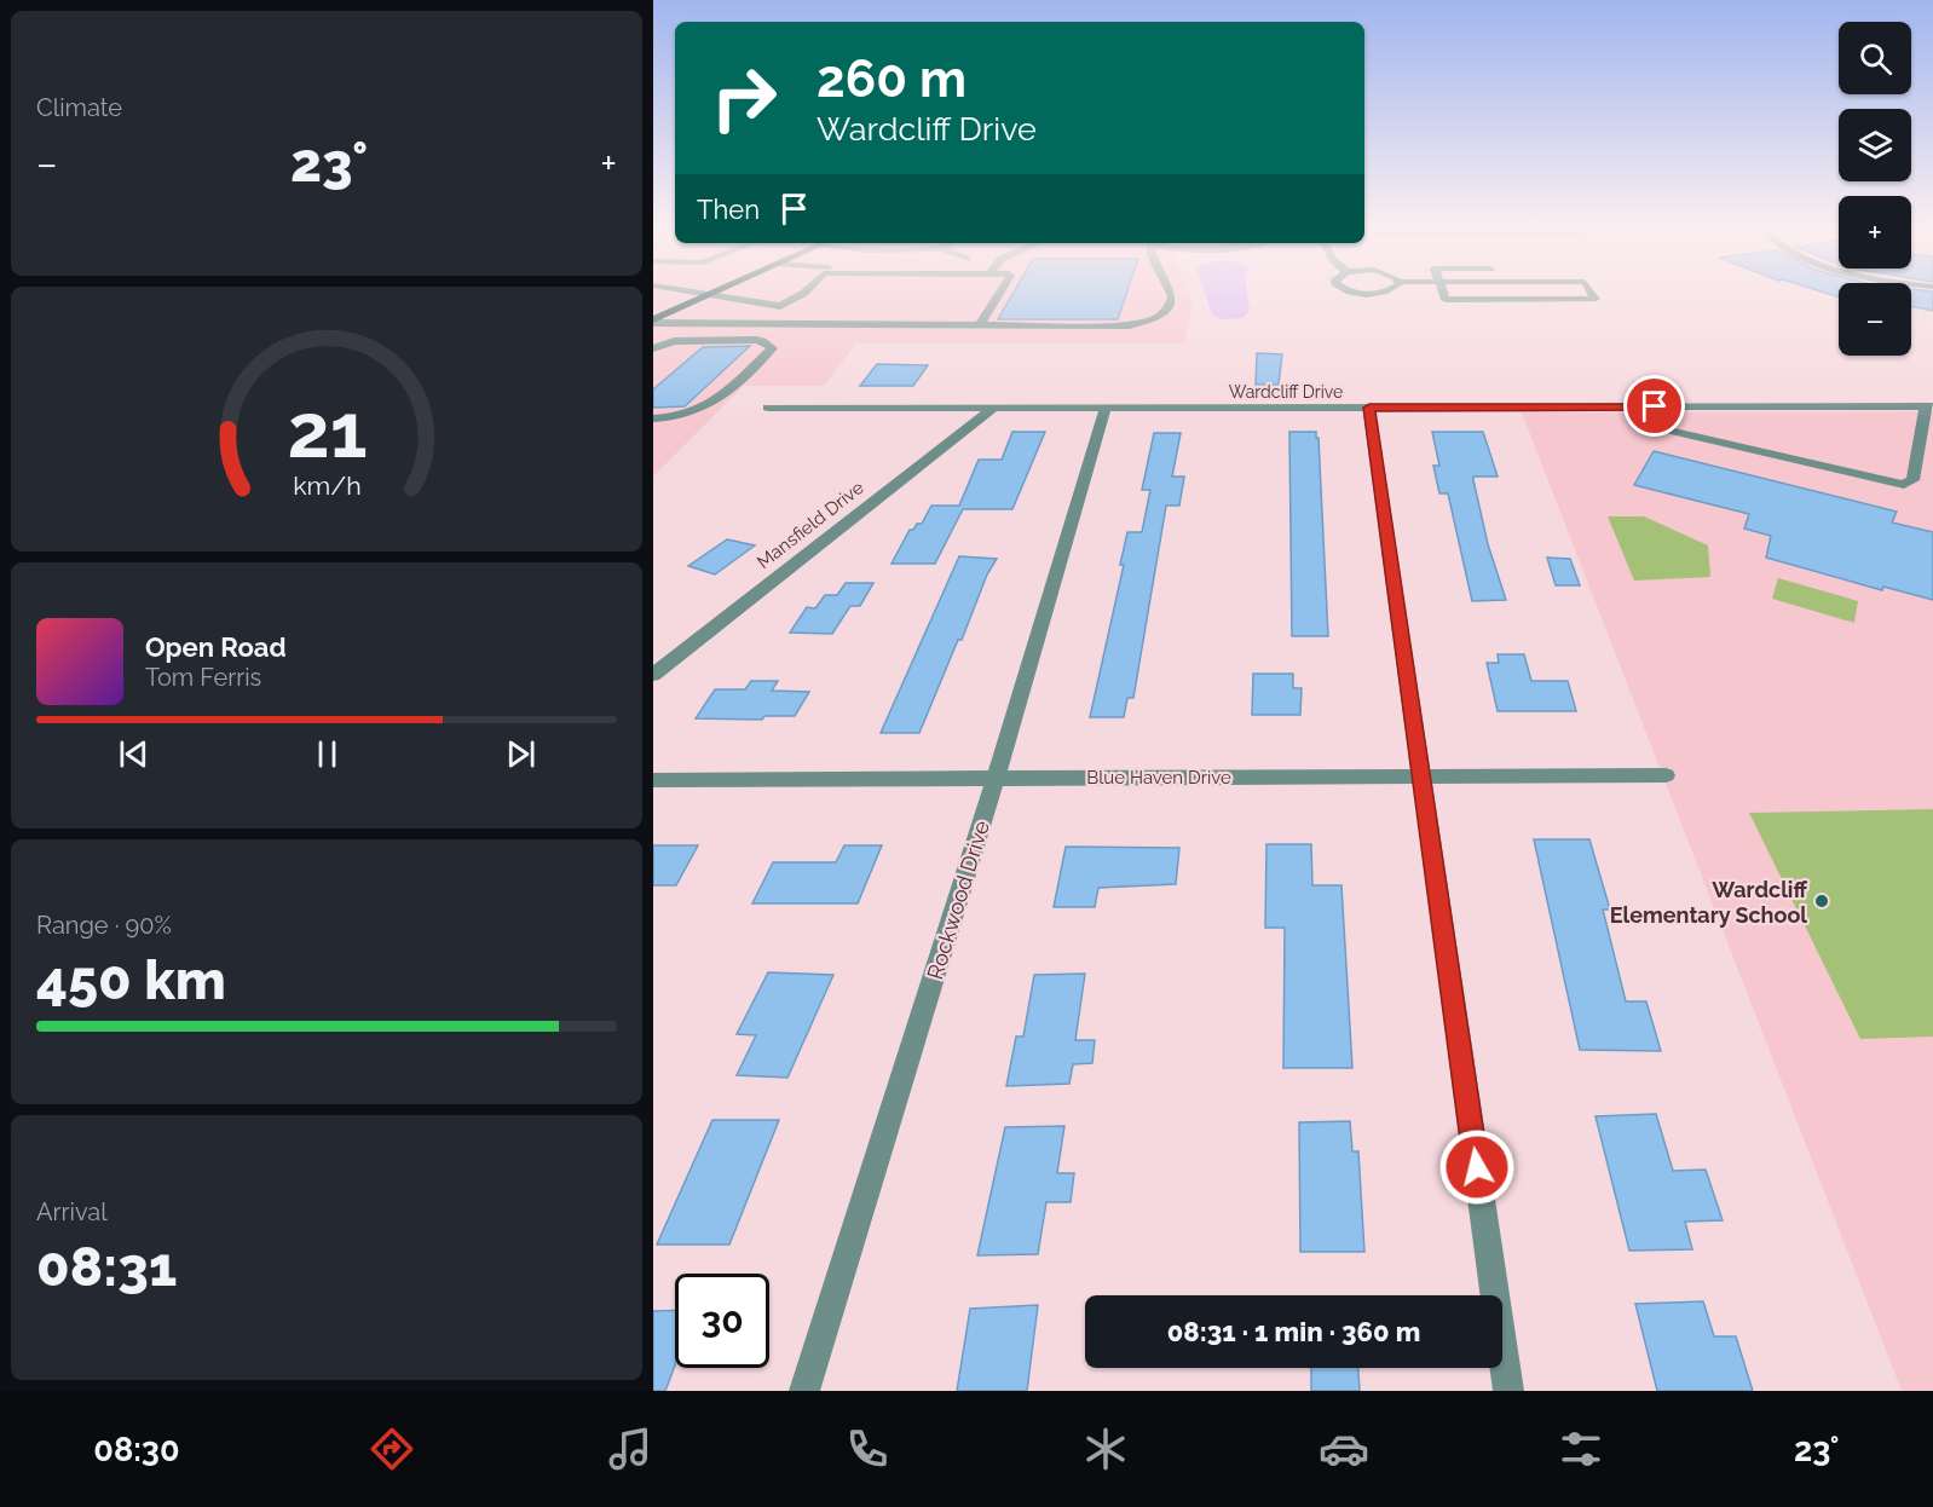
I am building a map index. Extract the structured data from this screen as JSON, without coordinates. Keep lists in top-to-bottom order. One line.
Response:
{"streets":{"street":["Wardcliff Drive","Mansfield Drive","Blue Haven Drive","Rockwood Drive"]},"crossings":[["Wardcliff Drive","Mansfield Drive"],["Wardcliff Drive","Rockwood Drive"],["Blue Haven Drive","Rockwood Drive"]],"places":["Wardcliff Elementary School"],"page":{"tile":["Climate",["Range · 90%","450 km"],["Arrival","08:31"]],"map_buttons":["+","−"],"turn":["260 m","Wardcliff Drive"],"heat":["−","23°","+"],"then":"Then","song":["Open Road","Tom Ferris"],"limit":"30","trip":"08:31 · 1 min · 360 m","tabs":["08:30","23°"],"gauge":["21","km/h"]}}
